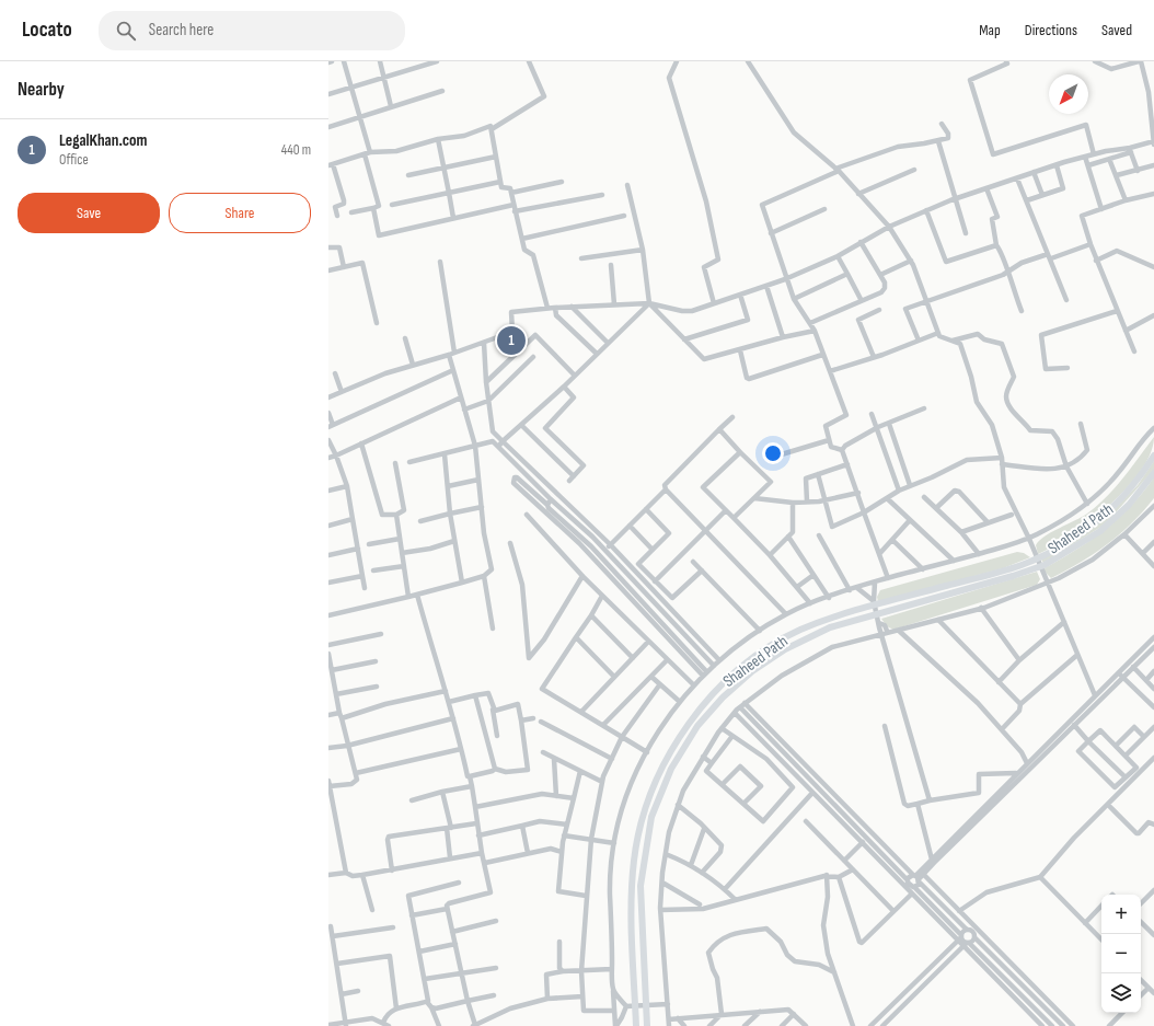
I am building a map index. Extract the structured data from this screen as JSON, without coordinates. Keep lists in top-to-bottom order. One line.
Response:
{"streets":{"highway":["Shaheed Path"]},"north":"bottom left","page":{"header":"Locato","search":"Search here","nav":["Map","Directions","Saved"],"heading":"Nearby","list":[{"mark":"1","name":"LegalKhan.com","note":"Office","value":"440 m"}],"buttons":["Save","Share"],"pins":"1","map_buttons":["+","−"]}}
